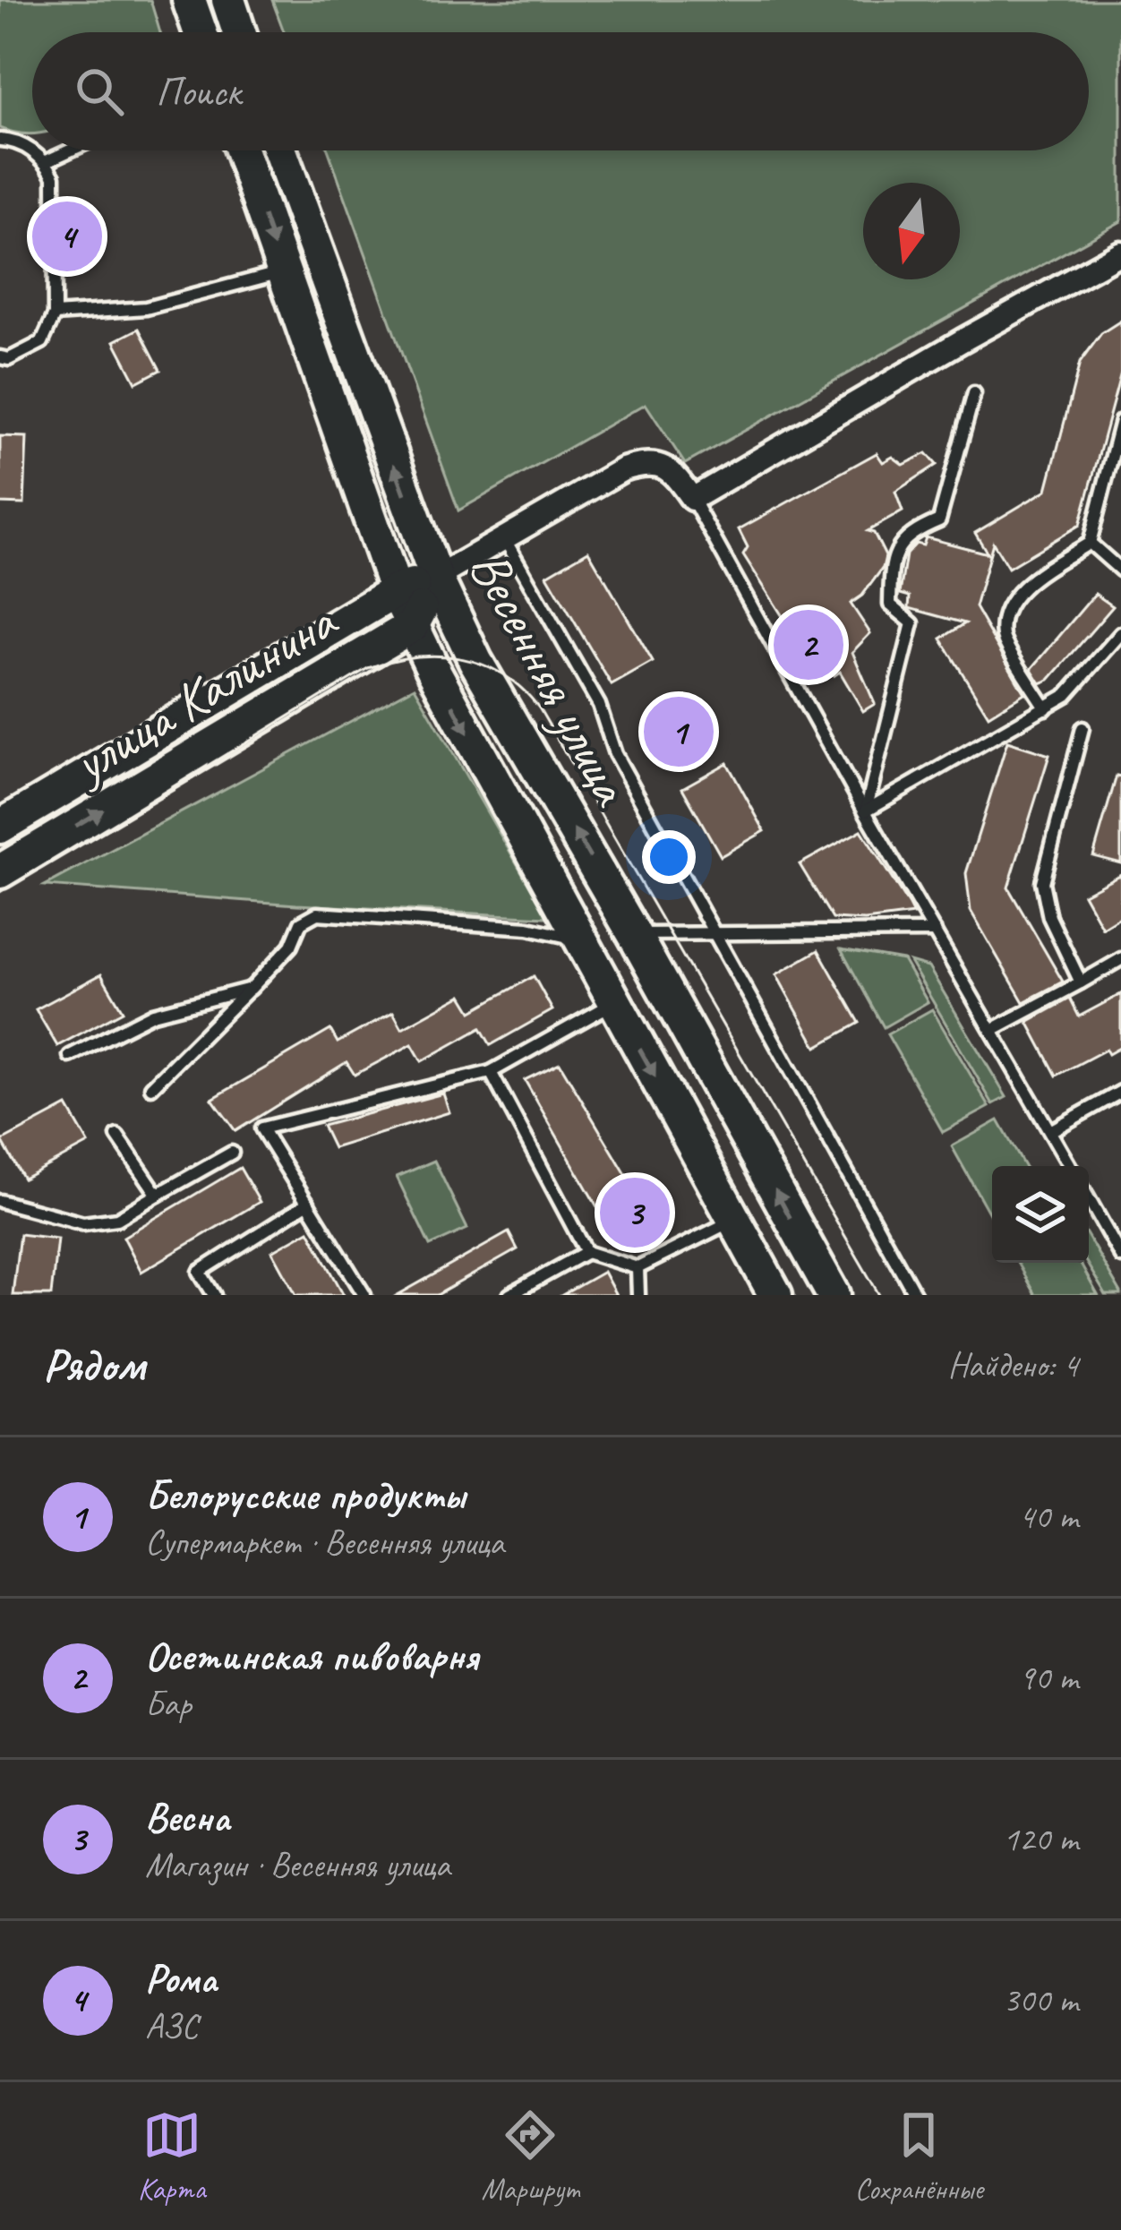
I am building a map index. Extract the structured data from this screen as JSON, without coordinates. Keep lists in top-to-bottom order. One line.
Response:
{"streets":{"street":["Весенняя улица","улица Калинина"]},"crossings":[["Весенняя улица","улица Калинина"]],"north":"bottom","page":{"search":"Поиск","pins":["4","2","1","3"],"heading":["Рядом","Найдено: 4"],"list":[{"mark":"1","name":"Белорусские продукты","note":"Супермаркет · Весенняя улица","value":"40 m"},{"mark":"2","name":"Осетинская пивоварня","note":"Бар","value":"90 m"},{"mark":"3","name":"Весна","note":"Магазин · Весенняя улица","value":"120 m"},{"mark":"4","name":"Рома","note":"АЗС","value":"300 m"}],"nav":["Карта","Маршрут","Сохранённые"]}}
